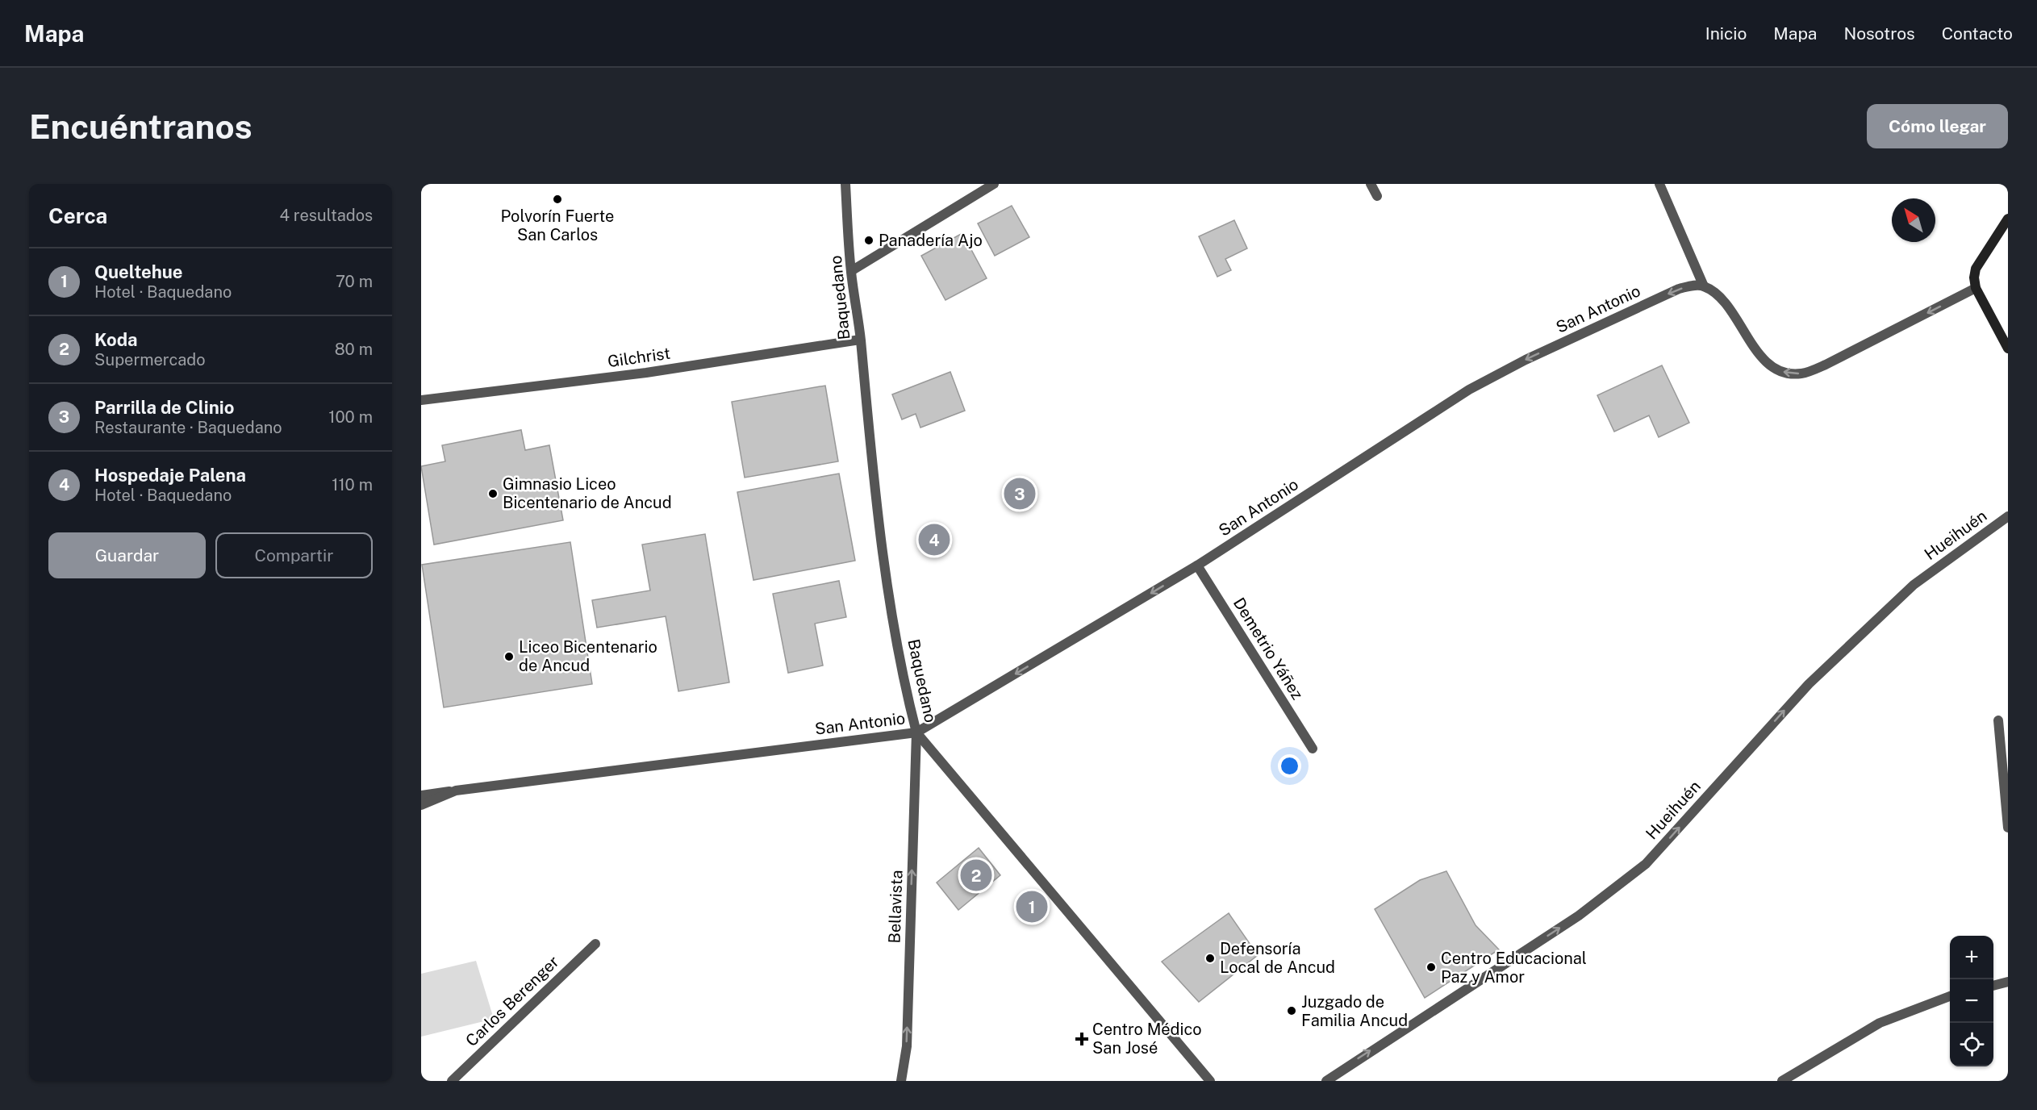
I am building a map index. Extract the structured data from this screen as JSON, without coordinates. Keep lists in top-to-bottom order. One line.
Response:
{"streets":{"street":["Baquedano","San Antonio","Gilchrist","Hueihuén","Demetrio Yáñez","Bellavista","Carlos Berenger"]},"crossings":[["Baquedano","San Antonio"],["Baquedano","Gilchrist"],["Baquedano","Bellavista"],["San Antonio","Demetrio Yáñez"],["San Antonio","Bellavista"]],"one_way":["San Antonio","Hueihuén","Bellavista"],"places":{"other":["Polvorín Fuerte San Carlos","Panadería Ajo","Gimnasio Liceo Bicentenario de Ancud","Liceo Bicentenario de Ancud","Defensoría Local de Ancud","Centro Educacional Paz y Amor","Juzgado de Familia Ancud"],"health":["Centro Médico San José"]},"north":"top left","page":{"header":"Mapa","nav":["Inicio","Mapa","Nosotros","Contacto"],"buttons":["Cómo llegar",["Guardar","Compartir"]],"title":"Encuéntranos","heading":["Cerca","4 resultados"],"list":[{"mark":"1","name":"Queltehue","note":"Hotel · Baquedano","value":"70 m"},{"mark":"2","name":"Koda","note":"Supermercado","value":"80 m"},{"mark":"3","name":"Parrilla de Clinio","note":"Restaurante · Baquedano","value":"100 m"},{"mark":"4","name":"Hospedaje Palena","note":"Hotel · Baquedano","value":"110 m"}],"pins":["3","4","2","1"],"map_buttons":["+","−"]}}
